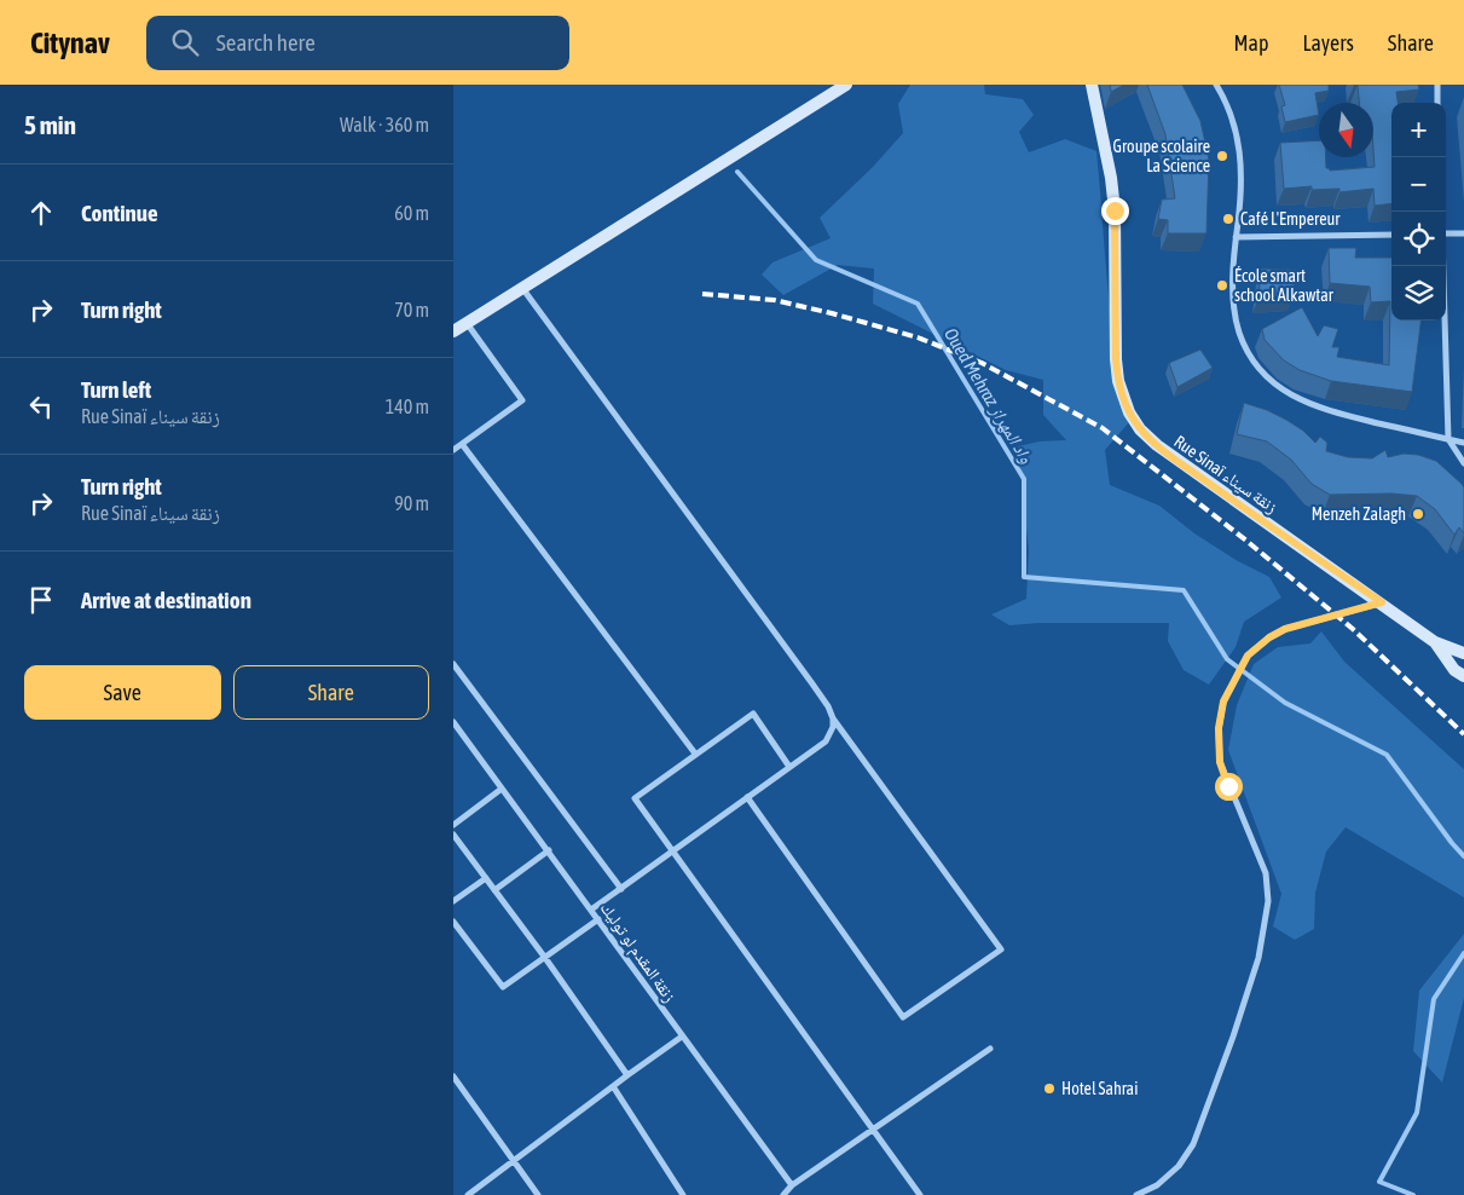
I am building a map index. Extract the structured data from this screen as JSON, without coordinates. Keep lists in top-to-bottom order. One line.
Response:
{"streets":{"street":["Rue Sinaï زنقة سيناء","زنقة المقدم لو توليك"]},"water":["Oued Mehraz واد المهراز"],"places":["Groupe scolaire La Science","Café L'Empereur","École smart school Alkawtar","Menzeh Zalagh","Hotel Sahrai"],"north":"bottom","page":{"header":"Citynav","search":"Search here","nav":["Map","Layers","Share"],"heading":["5 min","Walk · 360 m"],"map_buttons":["+","−"],"list":[["Continue","60 m"],["Turn right","70 m"],["Turn left","Rue Sinaï زنقة سيناء","140 m"],["Turn right","Rue Sinaï زنقة سيناء","90 m"],"Arrive at destination"],"buttons":["Save","Share"]}}
